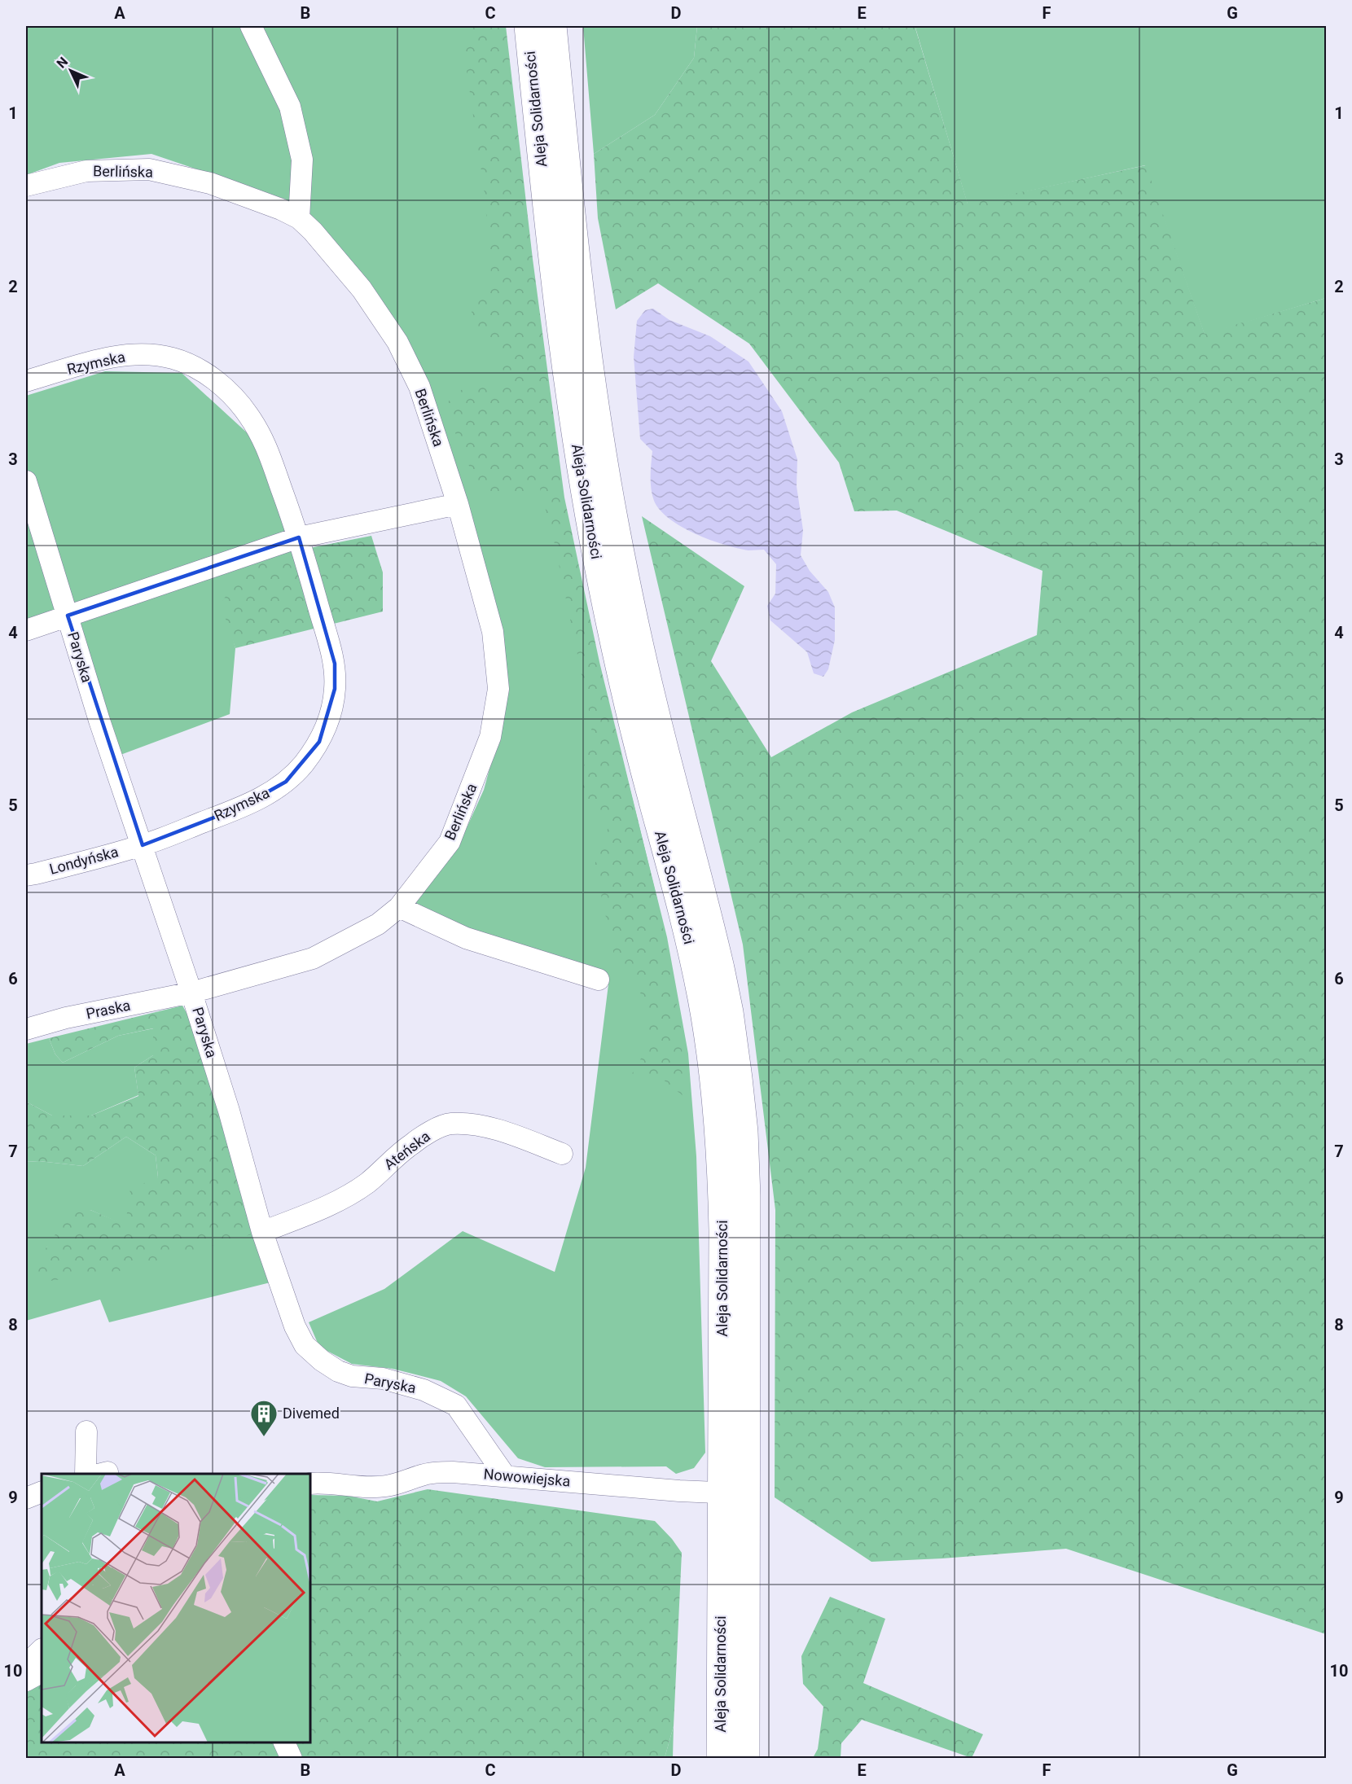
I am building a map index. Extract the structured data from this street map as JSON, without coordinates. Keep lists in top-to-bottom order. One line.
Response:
{"streets":{"main road":["Aleja Solidarności"],"street":["Berlińska","Rzymska","Paryska","Londyńska","Praska","Ateńska","Nowowiejska"]},"crossings":[["Aleja Solidarności","Nowowiejska"],["Berlińska","Paryska"],["Berlińska","Praska"],["Rzymska","Paryska"],["Rzymska","Londyńska"],["Paryska","Londyńska"],["Paryska","Praska"],["Paryska","Ateńska"],["Paryska","Nowowiejska"]],"places":{"building":["Divemed"]},"north":"top left","grid":{"columns":["A","B","C","D","E","F","G"],"rows":["1","2","3","4","5","6","7","8","9","10"]}}
